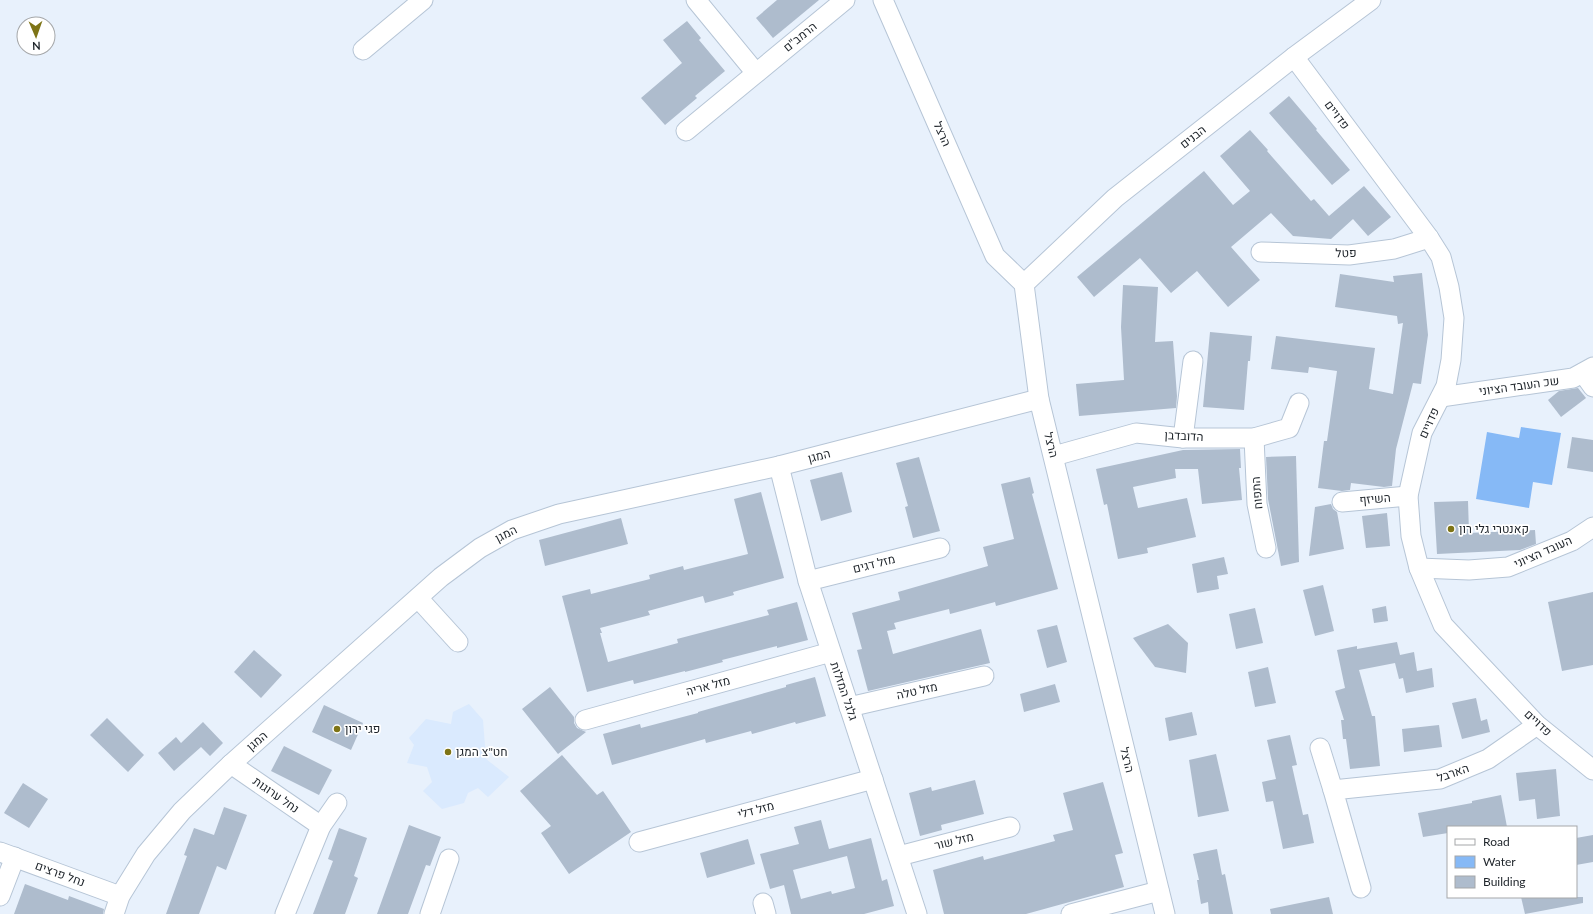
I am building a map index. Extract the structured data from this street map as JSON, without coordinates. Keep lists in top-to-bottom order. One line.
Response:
{"streets":{"street":["הרמב\"ם","פדויים","הרצל","הבנים","פטל","שכ העובד הציוני","הדובדבן","המגן","התפוח","השיזף","העובד הציוני","מזל דגים","מזל אריה","גלגל המזלות","מזל טלה","הארבל","נחל ערוגות","מזל דלי","מזל שור","נחל פרצים"]},"crossings":[["פדויים","הבנים"],["פדויים","פטל"],["פדויים","שכ העובד הציוני"],["פדויים","השיזף"],["פדויים","העובד הציוני"],["פדויים","הארבל"],["הרצל","הבנים"],["הרצל","הדובדבן"],["הרצל","המגן"],["הדובדבן","התפוח"],["המגן","גלגל המזלות"],["המגן","נחל ערוגות"],["המגן","נחל פרצים"],["מזל דגים","גלגל המזלות"],["מזל אריה","גלגל המזלות"],["גלגל המזלות","מזל טלה"],["גלגל המזלות","מזל דלי"],["גלגל המזלות","מזל שור"]],"places":["קאנטרי גלי רון","פגי ירון","חט\"צ המגן"],"legend":["Road","Water","Building"],"north":"bottom"}
